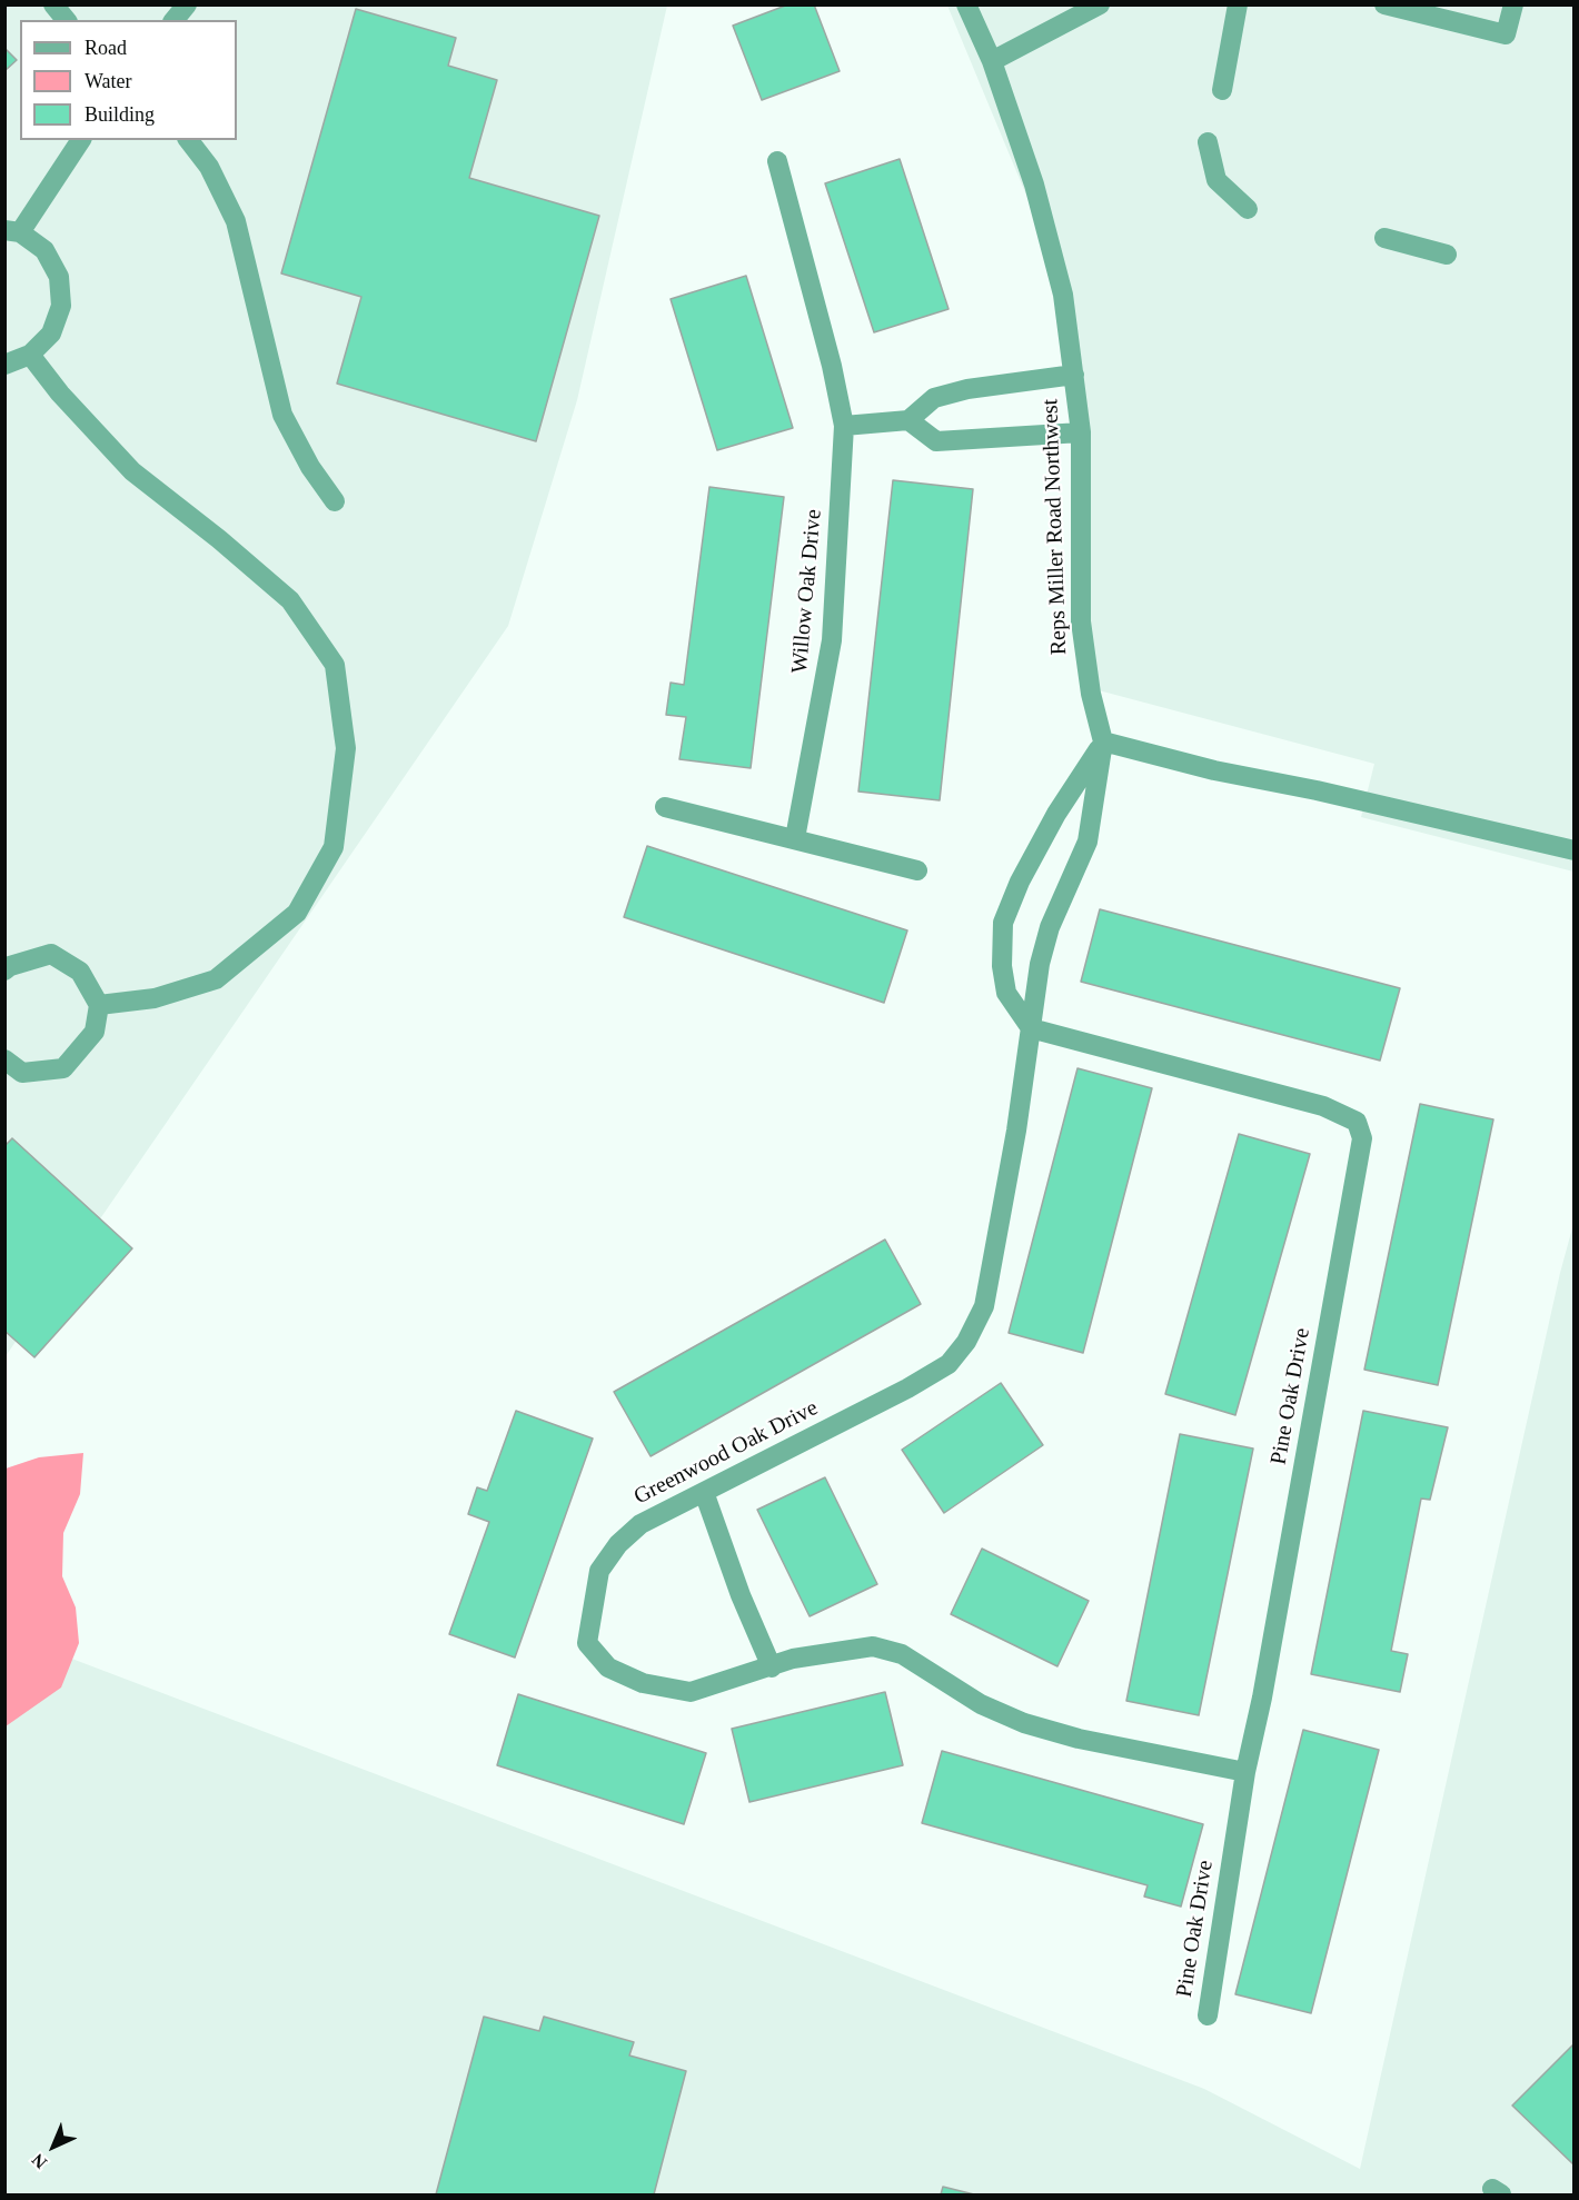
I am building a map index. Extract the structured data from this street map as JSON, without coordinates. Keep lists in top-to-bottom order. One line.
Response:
{"streets":{"street":["Reps Miller Road Northwest","Willow Oak Drive","Pine Oak Drive","Greenwood Oak Drive"]},"crossings":[["Reps Miller Road Northwest","Greenwood Oak Drive"],["Pine Oak Drive","Greenwood Oak Drive"]],"legend":["Road","Water","Building"],"north":"bottom left"}
